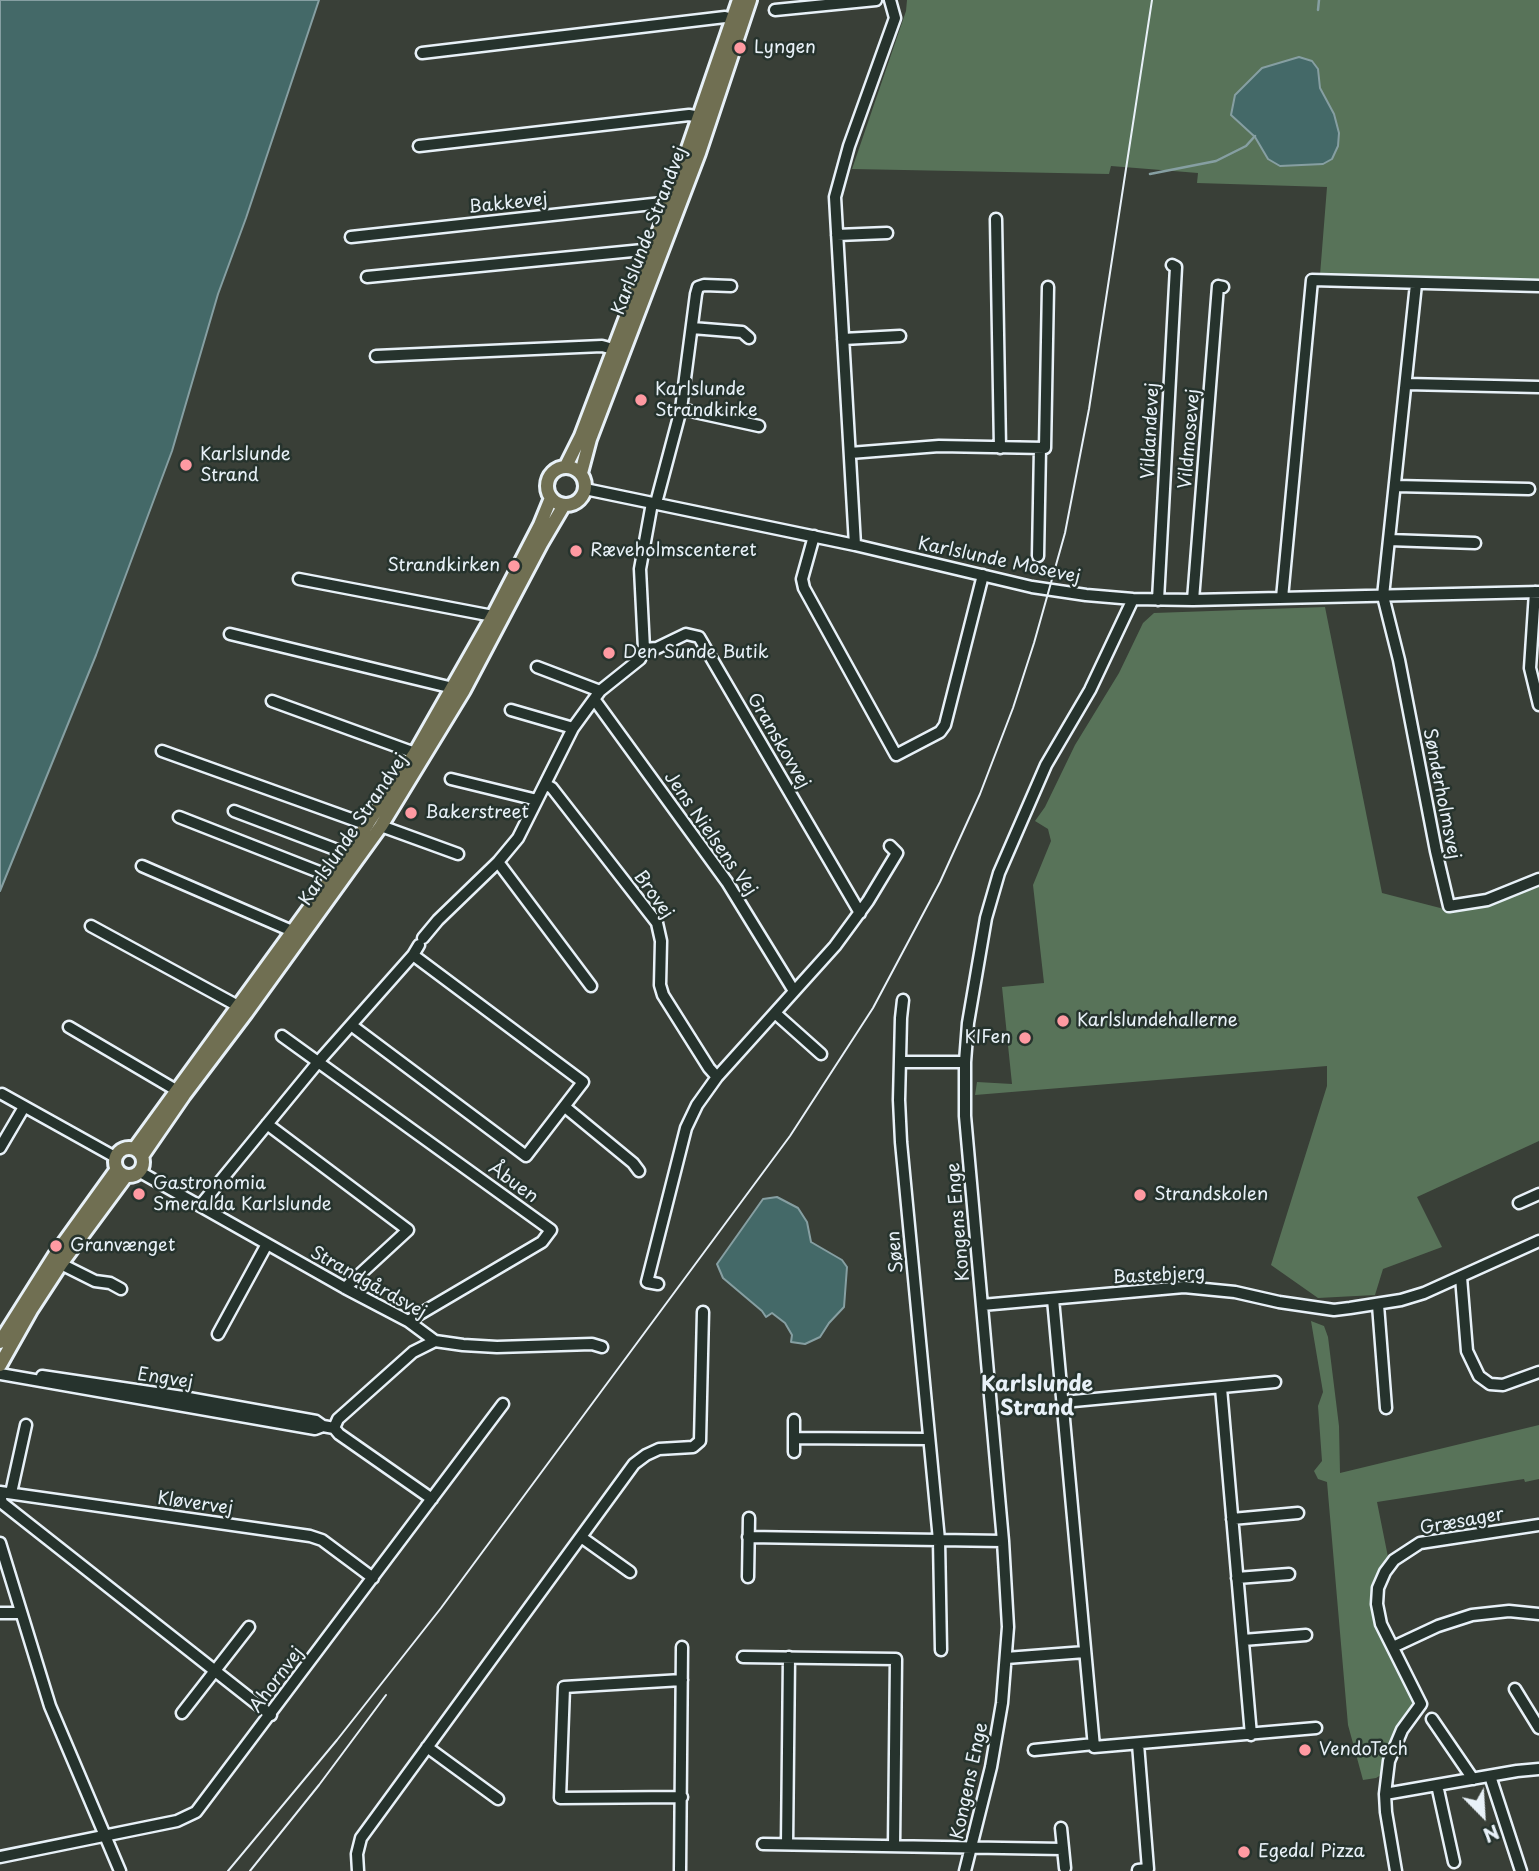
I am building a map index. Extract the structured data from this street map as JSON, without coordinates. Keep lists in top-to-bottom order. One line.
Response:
{"streets":{"main road":["Karlslunde Strandvej"],"street":["Bakkevej","Vildandevej","Vildmosevej","Karlslunde Mosevej","Granskovvej","Sønderholmsvej","Jens Nielsens Vej","Brovej","Åbuen","Kongens Enge","Søen","Bastebjerg","Strandgårdsvej","Engvej","Kløvervej","Græsager","Ahornvej"]},"crossings":[["Bakkevej","Karlslunde Strandvej"],["Karlslunde Strandvej","Karlslunde Mosevej"],["Vildandevej","Karlslunde Mosevej"],["Vildmosevej","Karlslunde Mosevej"],["Karlslunde Mosevej","Sønderholmsvej"],["Karlslunde Mosevej","Kongens Enge"],["Åbuen","Strandgårdsvej"],["Kongens Enge","Bastebjerg"],["Kløvervej","Ahornvej"]],"districts":["Karlslunde Strand"],"places":["Lyngen","Karlslunde Strandkirke","Karlslunde Strand","Ræveholmscenteret","Strandkirken","Den Sunde Butik","Bakerstreet","Karlslundehallerne","KIFen","Gastronomia Smeralda Karlslunde","Strandskolen","Granvænget","VendoTech","Egedal Pizza"],"north":"bottom right"}
